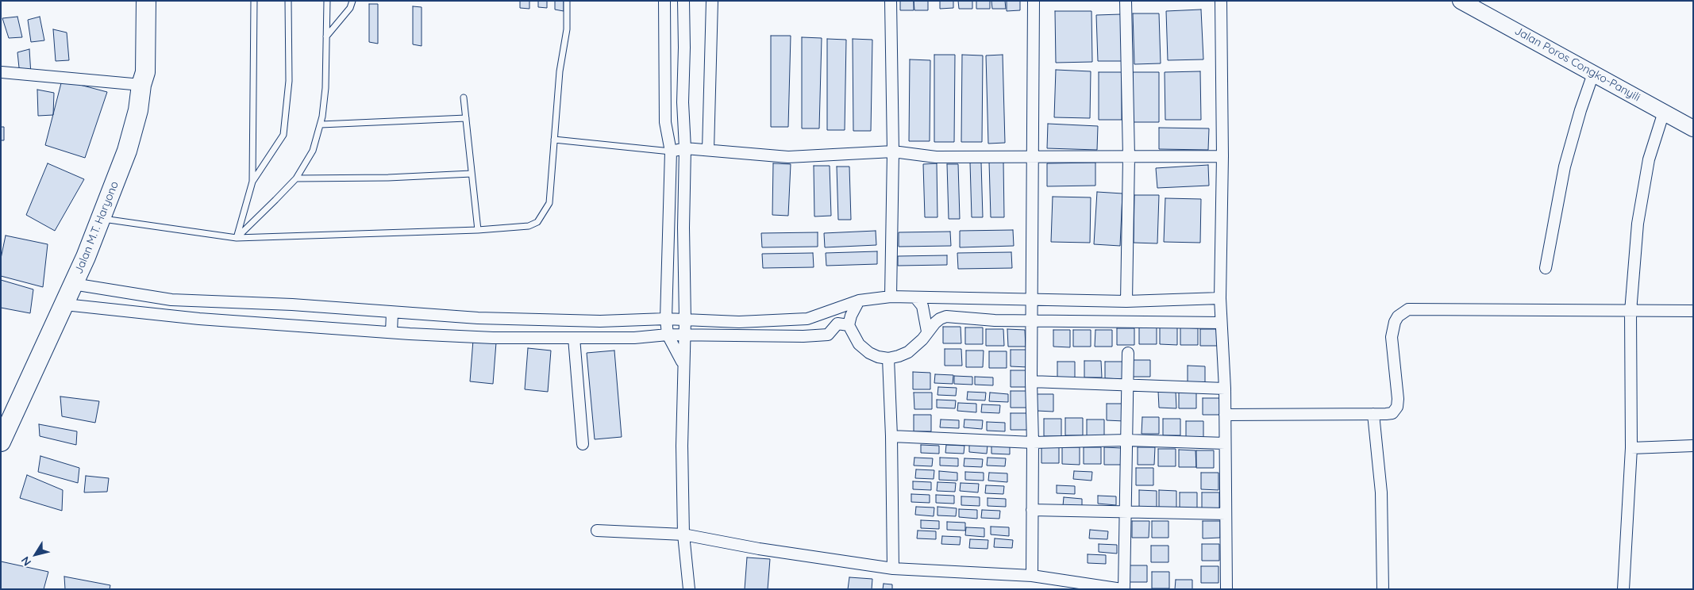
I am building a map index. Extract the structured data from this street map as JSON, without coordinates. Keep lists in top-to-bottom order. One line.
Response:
{"streets":{"highway":["Jalan M.T. Haryono"],"main road":["Jalan Poros Congko-Panyili"]},"north":"bottom left"}
